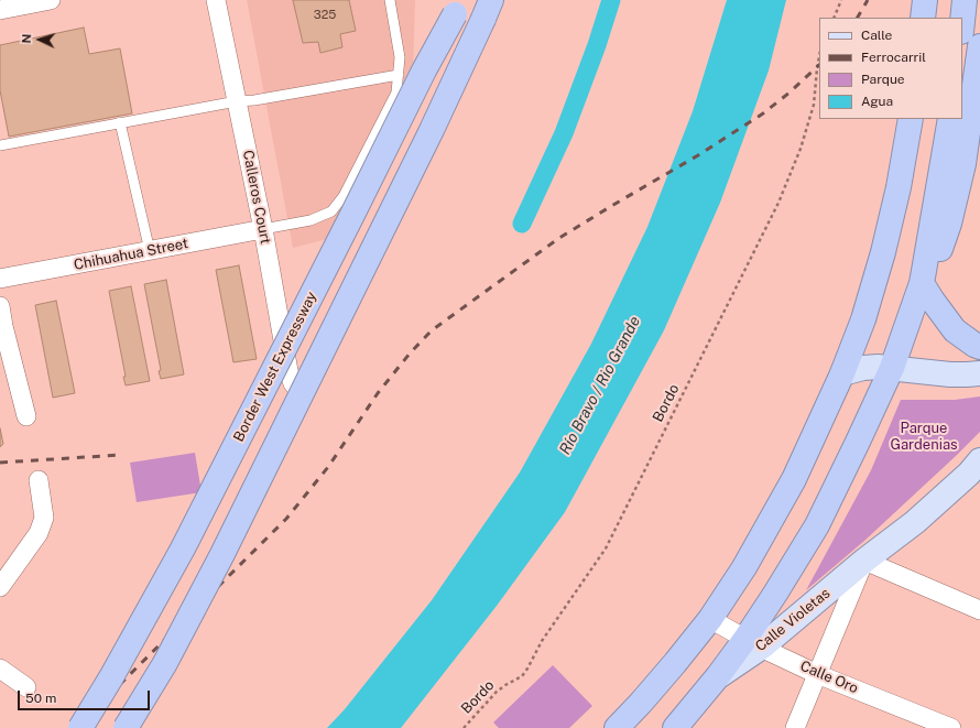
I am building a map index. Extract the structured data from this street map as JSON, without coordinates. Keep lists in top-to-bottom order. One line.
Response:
{"streets":{"highway":["Border West Expressway"],"main road":["Calle Violetas"],"street":["Calleros Court","Chihuahua Street","Calle Oro"],"path":["Bordo"]},"crossings":[["Calleros Court","Chihuahua Street"],["Calle Violetas","Calle Oro"]],"water":["Río Bravo / Rio Grande"],"parks":["Parque Gardenias"],"house_numbers":["325"],"legend":["Calle","Ferrocarril","Parque","Agua"],"scale_bar":"50 m","north":"left"}
